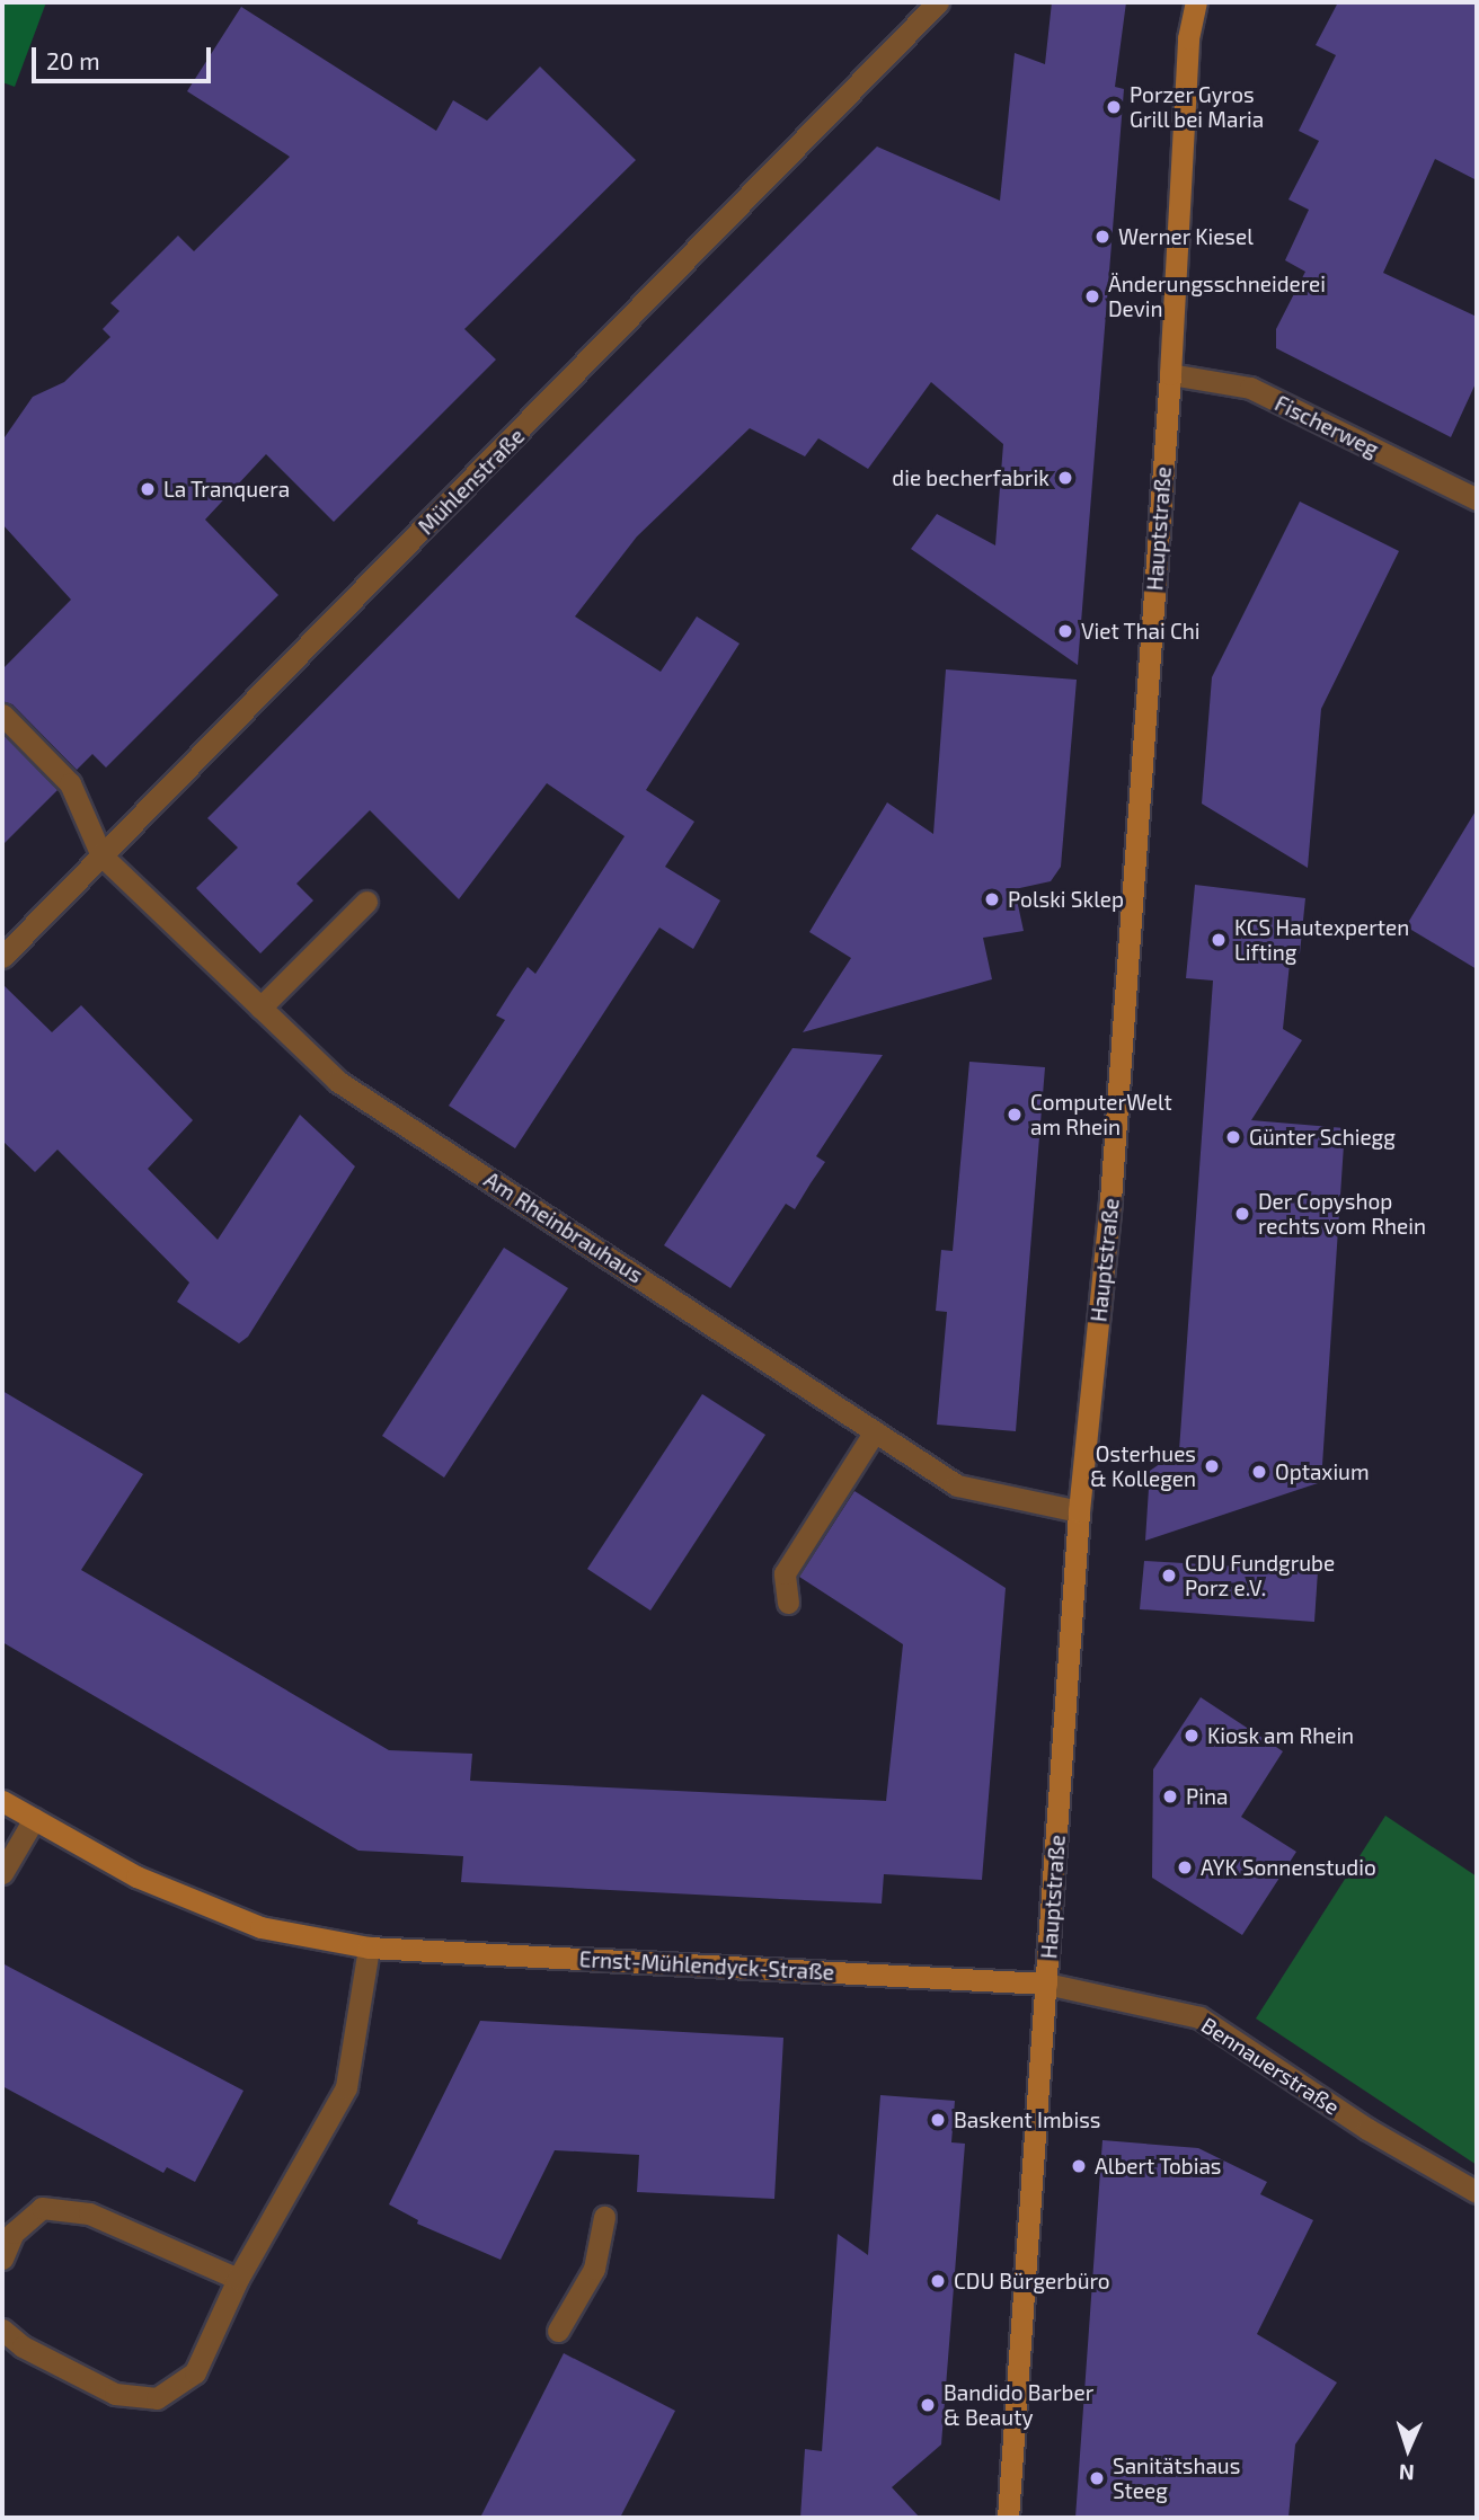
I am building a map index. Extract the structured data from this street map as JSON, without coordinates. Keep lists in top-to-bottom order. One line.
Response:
{"streets":{"main road":["Hauptstraße","Ernst-Mühlendyck-Straße"],"street":["Fischerweg","Mühlenstraße","Am Rheinbrauhaus","Bennauerstraße"]},"crossings":[["Fischerweg","Hauptstraße"],["Mühlenstraße","Am Rheinbrauhaus"],["Hauptstraße","Am Rheinbrauhaus"],["Hauptstraße","Ernst-Mühlendyck-Straße"],["Hauptstraße","Bennauerstraße"],["Ernst-Mühlendyck-Straße","Bennauerstraße"]],"places":["Porzer Gyros Grill bei Maria","Werner Kiesel","Änderungsschneiderei Devin","die becherfabrik","La Tranquera","Viet Thai Chi","Polski Sklep","KCS Hautexperten Lifting","ComputerWelt am Rhein","Günter Schiegg","Der Copyshop rechts vom Rhein","Osterhues & Kollegen","Optaxium","CDU Fundgrube Porz e.V.","Kiosk am Rhein","Pina","AYK Sonnenstudio","Baskent Imbiss","Albert Tobias","CDU Bürgerbüro","Bandido Barber & Beauty","Sanitätshaus Steeg"],"scale_bar":"20 m","north":"bottom"}
